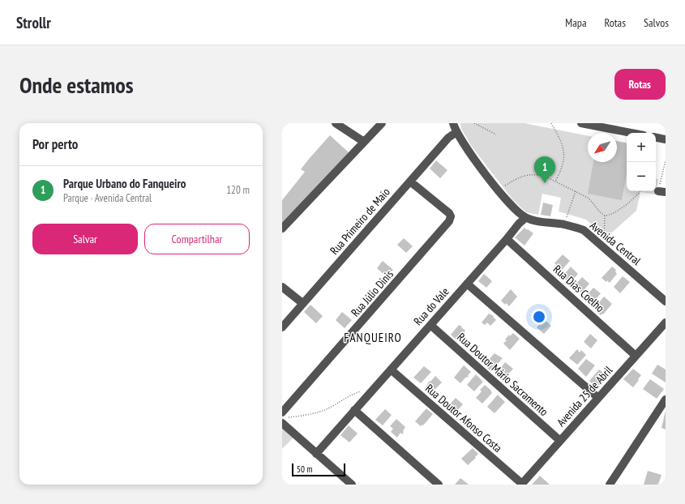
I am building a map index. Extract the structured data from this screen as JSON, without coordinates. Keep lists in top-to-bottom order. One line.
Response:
{"streets":{"street":["Rua Primeiro de Maio","Avenida Central","Rua Dias Coelho","Rua Júlio Dinis","Rua do Vale","Rua Doutor Mário Sacramento","Avenida 25 de Abril","Rua Doutor Afonso Costa"]},"crossings":[["Rua Primeiro de Maio","Rua Júlio Dinis"],["Avenida Central","Rua do Vale"],["Rua Dias Coelho","Rua do Vale"],["Rua Dias Coelho","Avenida 25 de Abril"],["Rua do Vale","Rua Doutor Mário Sacramento"],["Rua do Vale","Rua Doutor Afonso Costa"],["Rua Doutor Mário Sacramento","Avenida 25 de Abril"],["Avenida 25 de Abril","Rua Doutor Afonso Costa"]],"districts":["FANQUEIRO"],"scale_bar":"50 m","north":"bottom left","page":{"header":"Strollr","nav":["Mapa","Rotas","Salvos"],"buttons":["Rotas",["Salvar","Compartilhar"]],"title":"Onde estamos","heading":"Por perto","map_buttons":["+","−"],"pins":"1","list":[{"mark":"1","name":"Parque Urbano do Fanqueiro","note":"Parque · Avenida Central","value":"120 m"}],"scale":"50 m"}}
